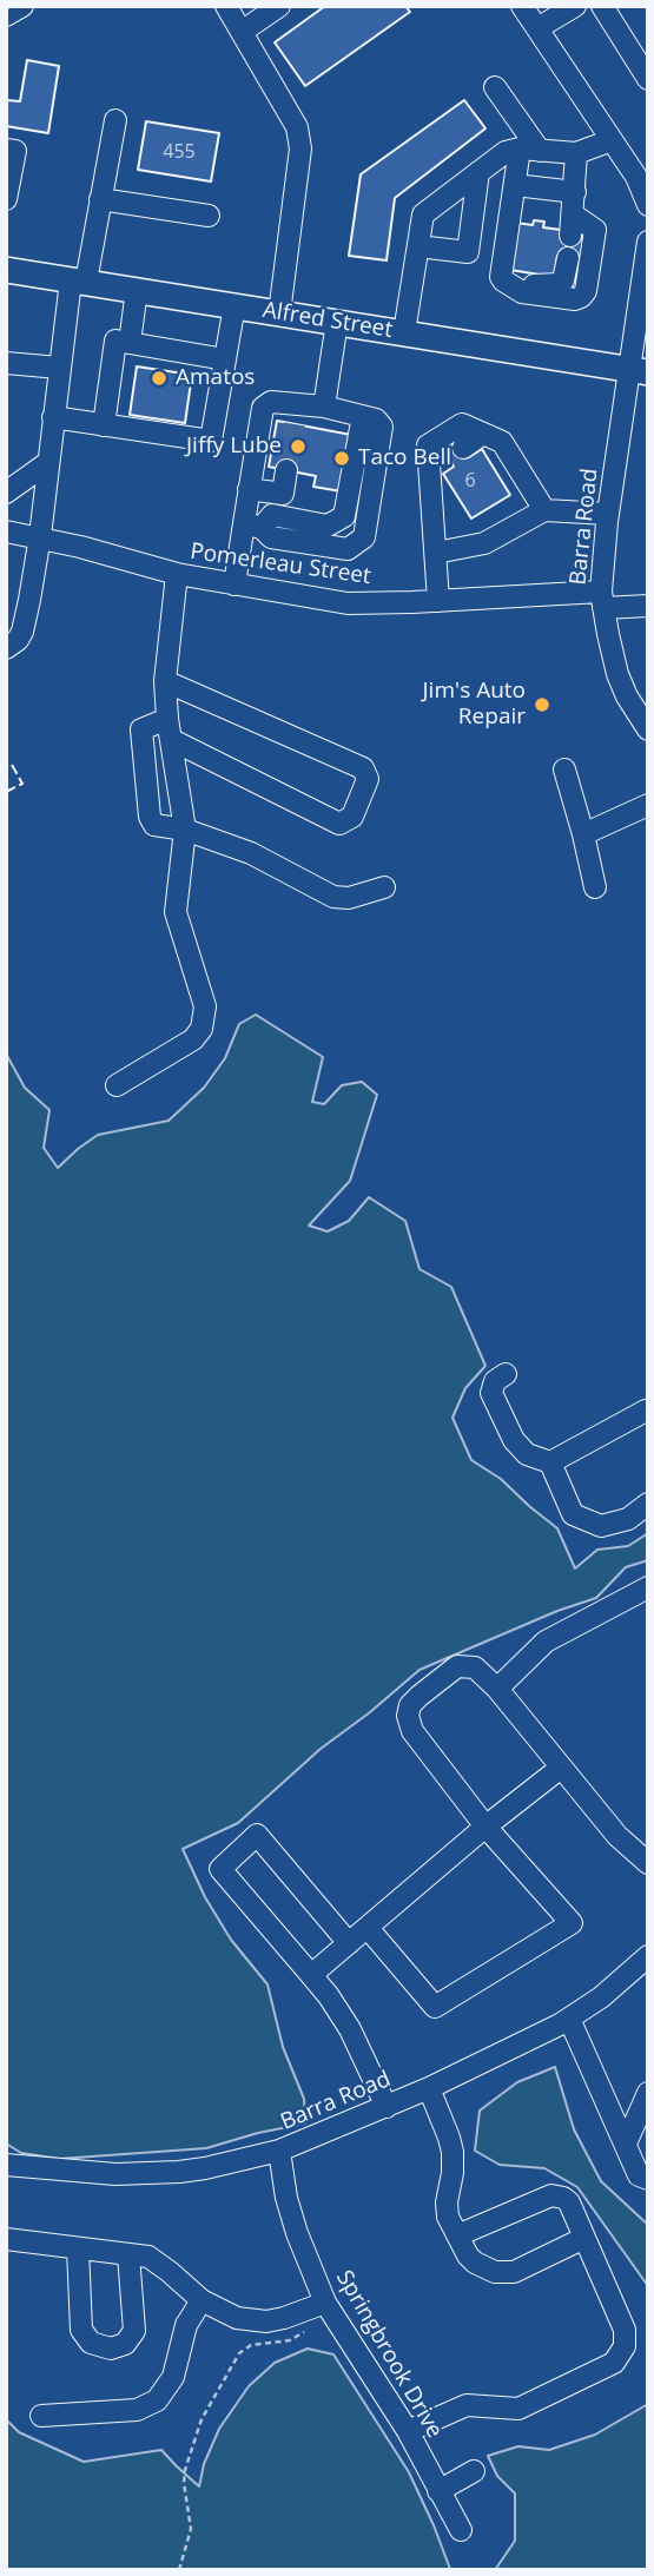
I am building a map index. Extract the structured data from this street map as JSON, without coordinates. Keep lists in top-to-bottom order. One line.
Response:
{"streets":{"main road":["Alfred Street"],"street":["Barra Road","Pomerleau Street","Springbrook Drive"]},"crossings":[["Alfred Street","Barra Road"],["Barra Road","Pomerleau Street"],["Barra Road","Springbrook Drive"]],"places":["Amatos","Jiffy Lube","Taco Bell","Jim's Auto Repair"],"house_numbers":["455","6"]}
